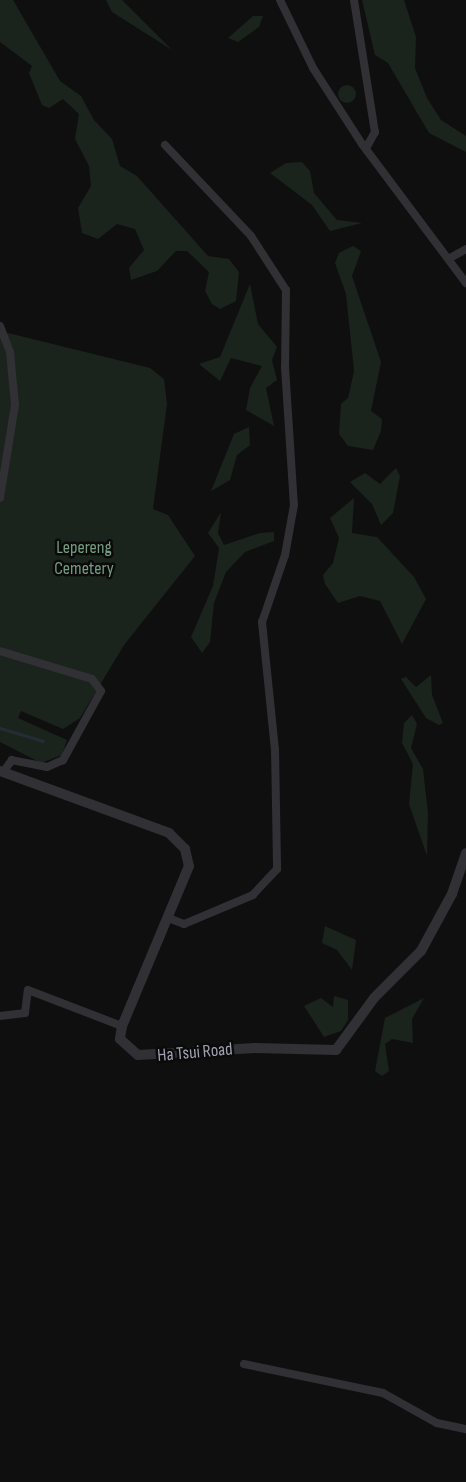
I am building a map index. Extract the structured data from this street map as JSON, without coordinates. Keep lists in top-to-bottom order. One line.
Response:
{"streets":{"street":["Ha Tsui Road"]},"parks":["Lepereng Cemetery"]}
